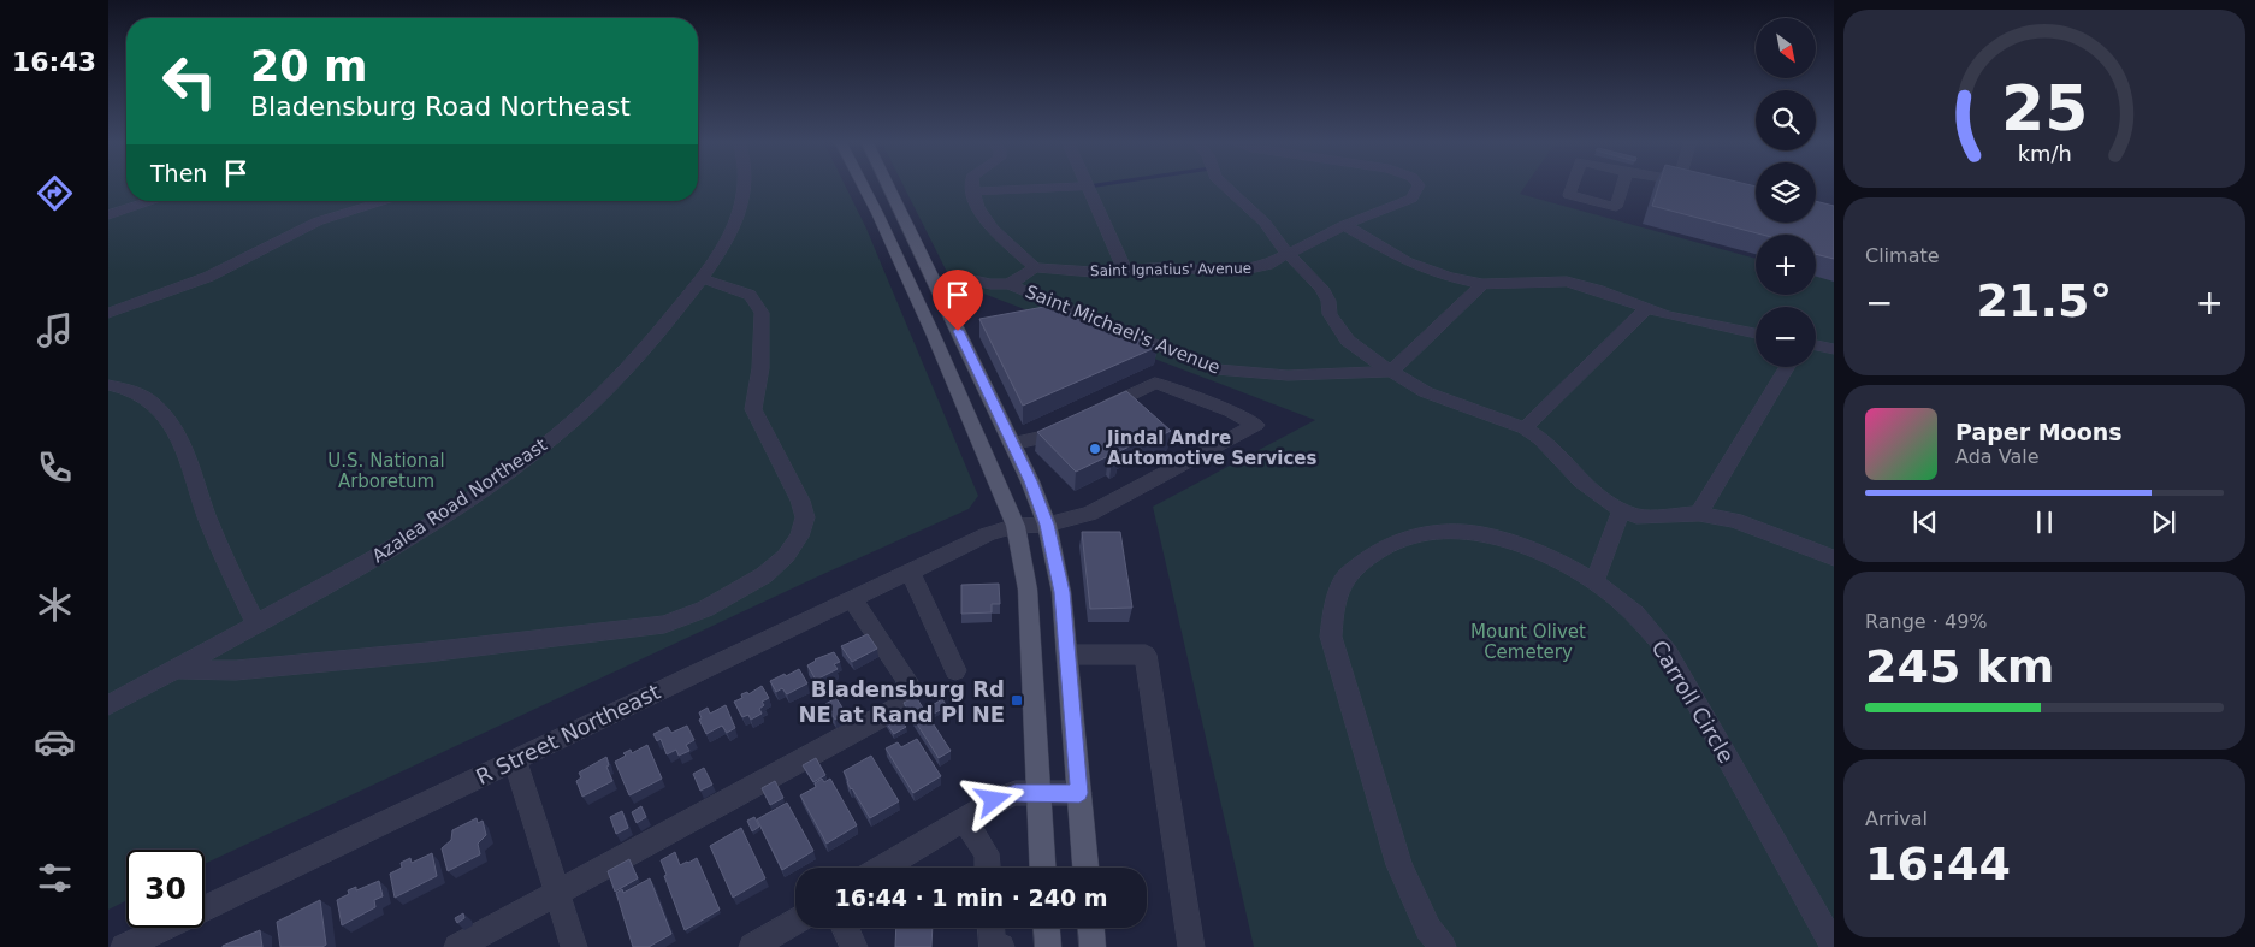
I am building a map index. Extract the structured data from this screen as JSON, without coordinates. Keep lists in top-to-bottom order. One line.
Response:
{"streets":{"street":["Saint Ignatius' Avenue","Saint Michael's Avenue","Azalea Road Northeast","Carroll Circle","R Street Northeast"]},"parks":["U.S. National Arboretum","Mount Olivet Cemetery"],"places":{"other":["Jindal Andre Automotive Services"],"transit":["Bladensburg Rd NE at Rand Pl NE"]},"north":"bottom right","page":{"tabs":"16:43","map_buttons":["+","−"],"turn":["20 m","Bladensburg Road Northeast"],"then":"Then","tile":["Climate",["Range · 49%","245 km"],["Arrival","16:44"]],"heat":["−","21.5°","+"],"song":["Paper Moons","Ada Vale"],"limit":"30","trip":"16:44 · 1 min · 240 m","gauge":["25","km/h"]}}
